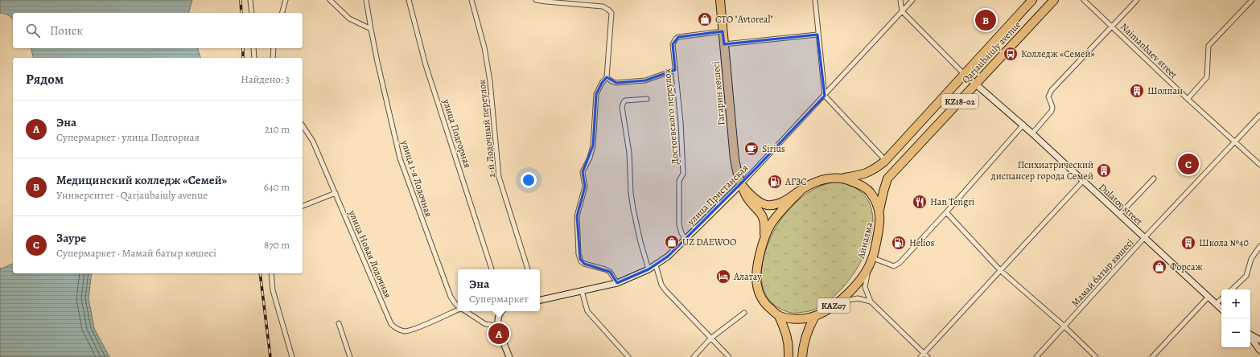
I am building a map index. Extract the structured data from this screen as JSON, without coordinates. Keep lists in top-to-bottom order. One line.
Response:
{"streets":{"highway":["Qarjaubaiuly avenue","Гагарин көшесі","KZ18-02","Айналма","KAZ07"],"street":["Naimanbaev street","Достоевского переулок","2-й Лодочный переулок","улица Подгорная","улица 1-я Лодочная","улица Пристанская","Dulatov street","улица Новая Лодочная","Мамай батыр көшесі"]},"crossings":[["Naimanbaev street","Мамай батыр көшесі"],["Qarjaubaiuly avenue","Dulatov street"],["Qarjaubaiuly avenue","Айналма"],["Гагарин көшесі","Достоевского переулок"],["Гагарин көшесі","улица Пристанская"],["Гагарин көшесі","KAZ07"],["Достоевского переулок","улица Пристанская"],["улица Пристанская","KAZ07"],["Dulatov street","Мамай батыр көшесі"],["Айналма","KAZ07"]],"places":{"shop":["СТО \"Avtoreal\"","UZ DAEWOO","Форсаж"],"bus stop":["Колледж «Семей»"],"building":["Шолпан","Психиатрический диспансер города Семей","Школа №40"],"cafe":["Sirius"],"fuel station":["АГЗС","Helios"],"restaurant":["Han Tengri"],"hotel":["Алатау"]},"page":{"pins":["B","C","A"],"search":"Поиск","heading":["Рядом","Найдено: 3"],"list":[{"mark":"A","name":"Эна","note":"Супермаркет · улица Подгорная","value":"210 m"},{"mark":"B","name":"Медицинский колледж «Семей»","note":"Университет · Qarjaubaiuly avenue","value":"640 m"},{"mark":"C","name":"Зауре","note":"Супермаркет · Мамай батыр көшесі","value":"870 m"}],"popup":["Эна","Супермаркет"],"map_buttons":["+","−"]}}
